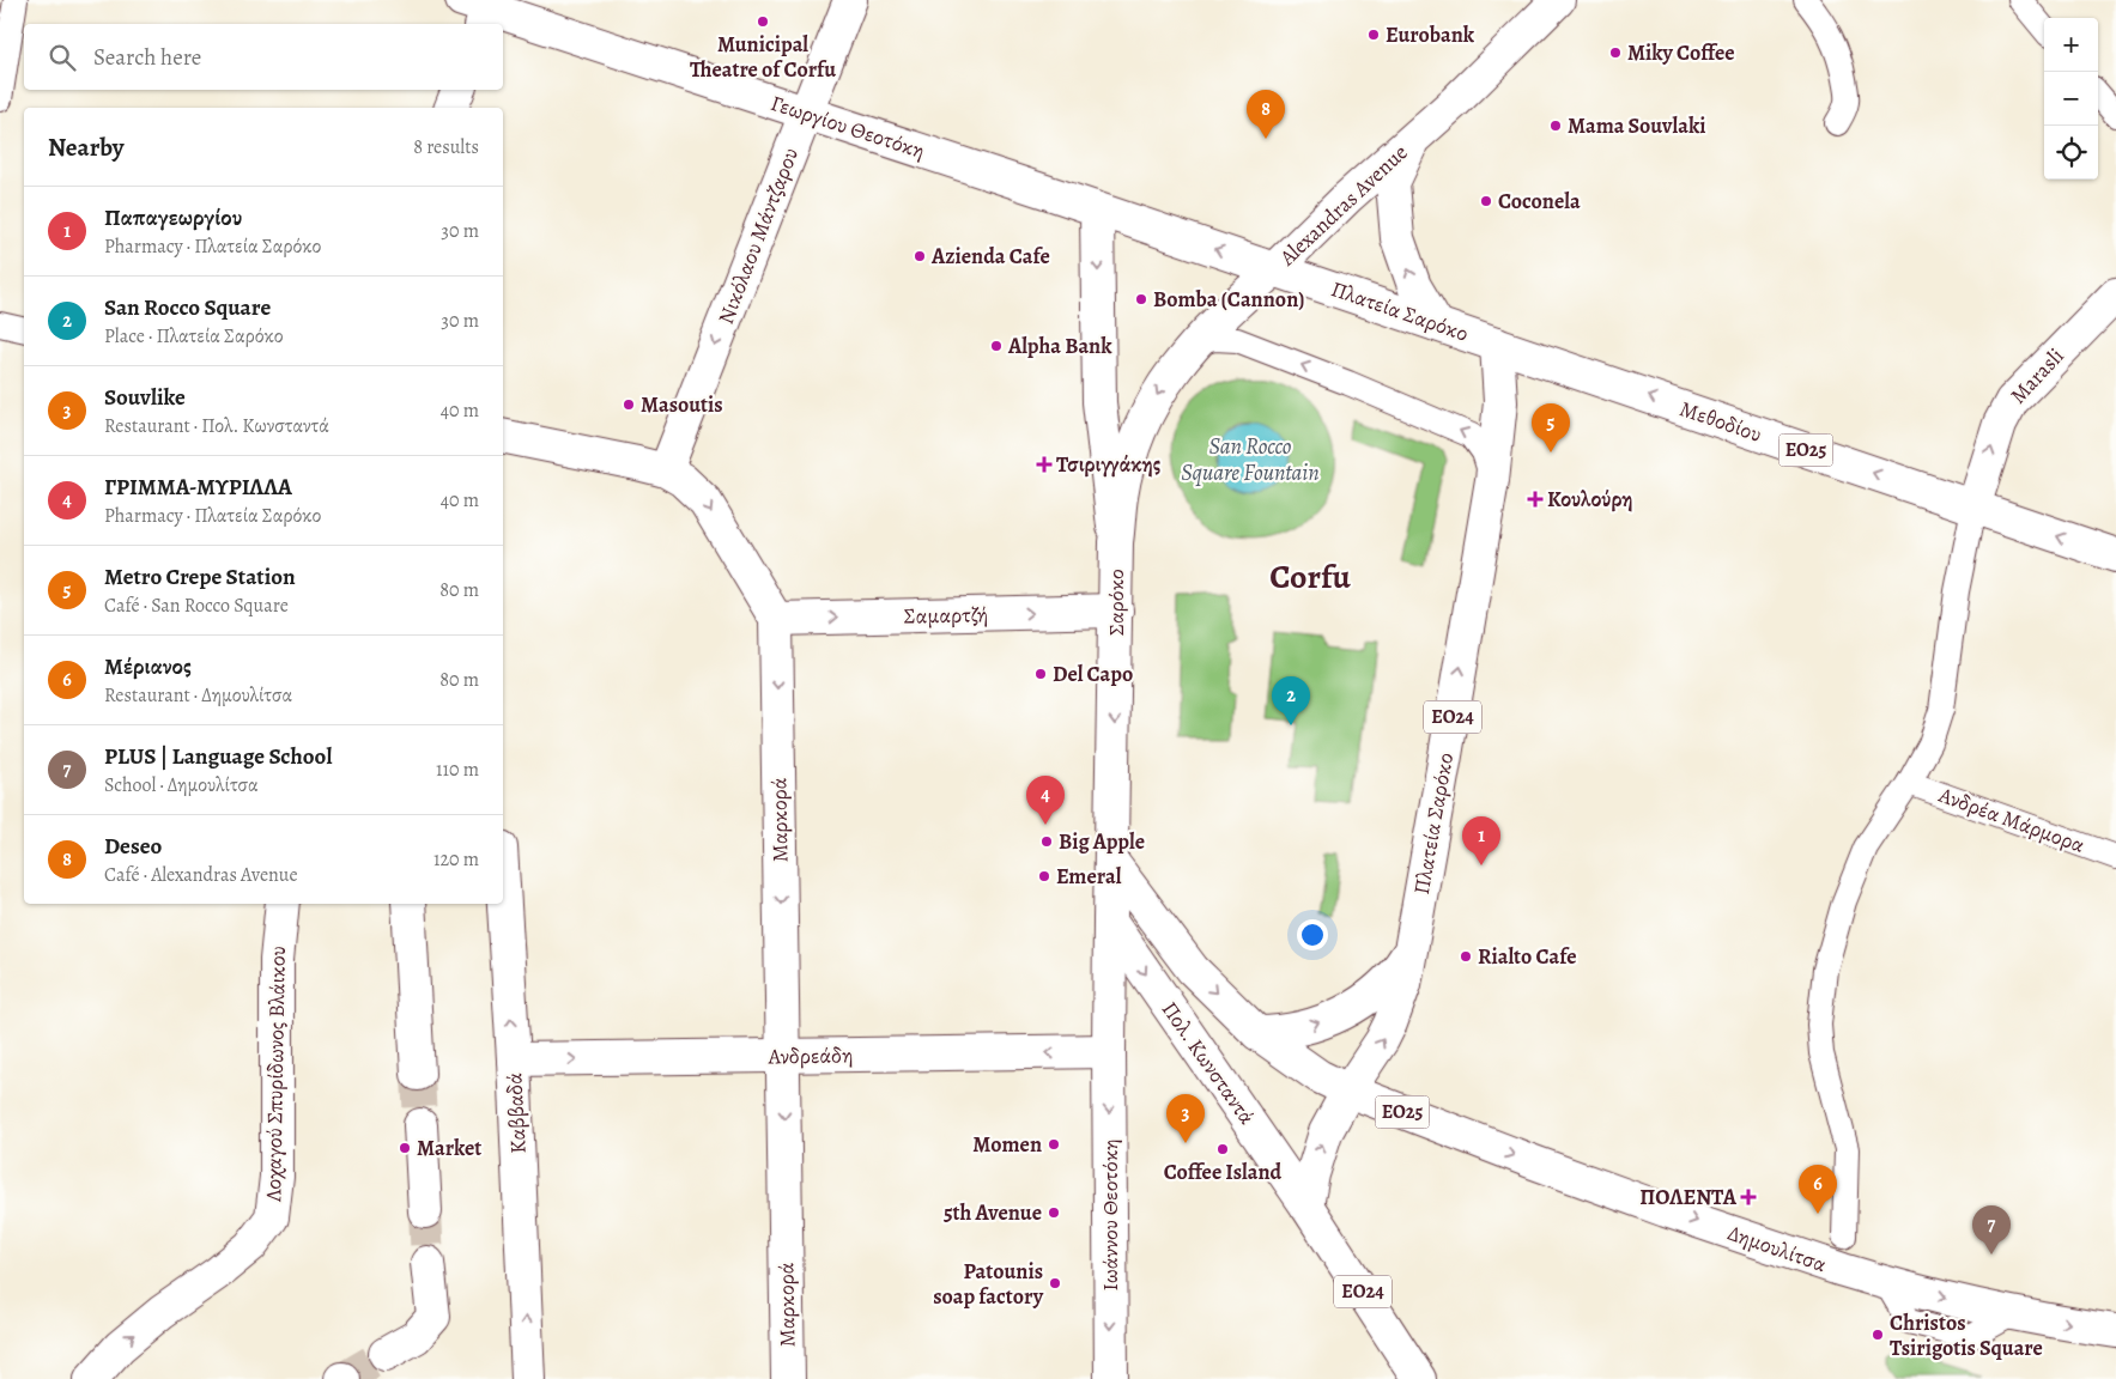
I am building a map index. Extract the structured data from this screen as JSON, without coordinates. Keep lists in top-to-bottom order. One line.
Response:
{"streets":{"main road":["Γεωργίου Θεοτόκη","Alexandras Avenue","Νικόλαου Μάντζαρου","Πλατεία Σαρόκο","Marasli","Μεθοδίου","ΕΟ25","Σαρόκο","Σαμαρτζή","ΕΟ24","Μαρκορά","Ανδρεάδη","Πολ. Κωνσταντά","Λοχαγού Σπυρίδωνος Βλάικου","Καββαδά","Ιωάννου Θεοτόκη","Δημουλίτσα"],"lane":["Ανδρέα Μάρμορα"]},"crossings":[["Γεωργίου Θεοτόκη","Alexandras Avenue"],["Γεωργίου Θεοτόκη","Νικόλαου Μάντζαρου"],["Γεωργίου Θεοτόκη","Πλατεία Σαρόκο"],["Alexandras Avenue","Πλατεία Σαρόκο"],["Νικόλαου Μάντζαρου","Μαρκορά"],["Πλατεία Σαρόκο","Μεθοδίου"],["Πλατεία Σαρόκο","ΕΟ25"],["Πλατεία Σαρόκο","ΕΟ24"],["Πλατεία Σαρόκο","Δημουλίτσα"],["Marasli","Μεθοδίου"],["Μεθοδίου","ΕΟ24"],["ΕΟ25","ΕΟ24"],["ΕΟ25","Δημουλίτσα"],["Σαρόκο","Σαμαρτζή"],["Σαμαρτζή","Μαρκορά"],["ΕΟ24","Πολ. Κωνσταντά"],["ΕΟ24","Δημουλίτσα"],["Μαρκορά","Ανδρεάδη"],["Ανδρεάδη","Καββαδά"],["Ανδρεάδη","Ιωάννου Θεοτόκη"],["Πολ. Κωνσταντά","Ιωάννου Θεοτόκη"]],"one_way":["Νικόλαου Μάντζαρου","Πλατεία Σαρόκο","Marasli","Μεθοδίου","Σαρόκο","Σαμαρτζή","Μαρκορά","Δημουλίτσα"],"districts":["Corfu"],"water":["San Rocco Square Fountain"],"places":{"other":["Municipal Theatre of Corfu","Eurobank","Miky Coffee","Mama Souvlaki","Coconela","Azienda Cafe","Bomba (Cannon)","Alpha Bank","Masoutis","Del Capo","Big Apple","Emeral","Rialto Cafe","Momen","Market","Coffee Island","5th Avenue","Patounis soap factory","Christos Tsirigotis Square"],"health":["Τσιριγγάκης","Κουλούρη","ΠΟΛΕΝΤΑ"]},"page":{"map_buttons":["+","−"],"search":"Search here","pins":["8","5","2","4","1","3","6","7"],"heading":["Nearby","8 results"],"list":[{"mark":"1","name":"Παπαγεωργίου","note":"Pharmacy · Πλατεία Σαρόκο","value":"30 m"},{"mark":"2","name":"San Rocco Square","note":"Place · Πλατεία Σαρόκο","value":"30 m"},{"mark":"3","name":"Souvlike","note":"Restaurant · Πολ. Κωνσταντά","value":"40 m"},{"mark":"4","name":"ΓΡΙΜΜΑ-ΜΥΡΙΛΛΑ","note":"Pharmacy · Πλατεία Σαρόκο","value":"40 m"},{"mark":"5","name":"Metro Crepe Station","note":"Café · San Rocco Square","value":"80 m"},{"mark":"6","name":"Μέριανος","note":"Restaurant · Δημουλίτσα","value":"80 m"},{"mark":"7","name":"PLUS | Language School","note":"School · Δημουλίτσα","value":"110 m"},{"mark":"8","name":"Deseo","note":"Café · Alexandras Avenue","value":"120 m"}]}}
